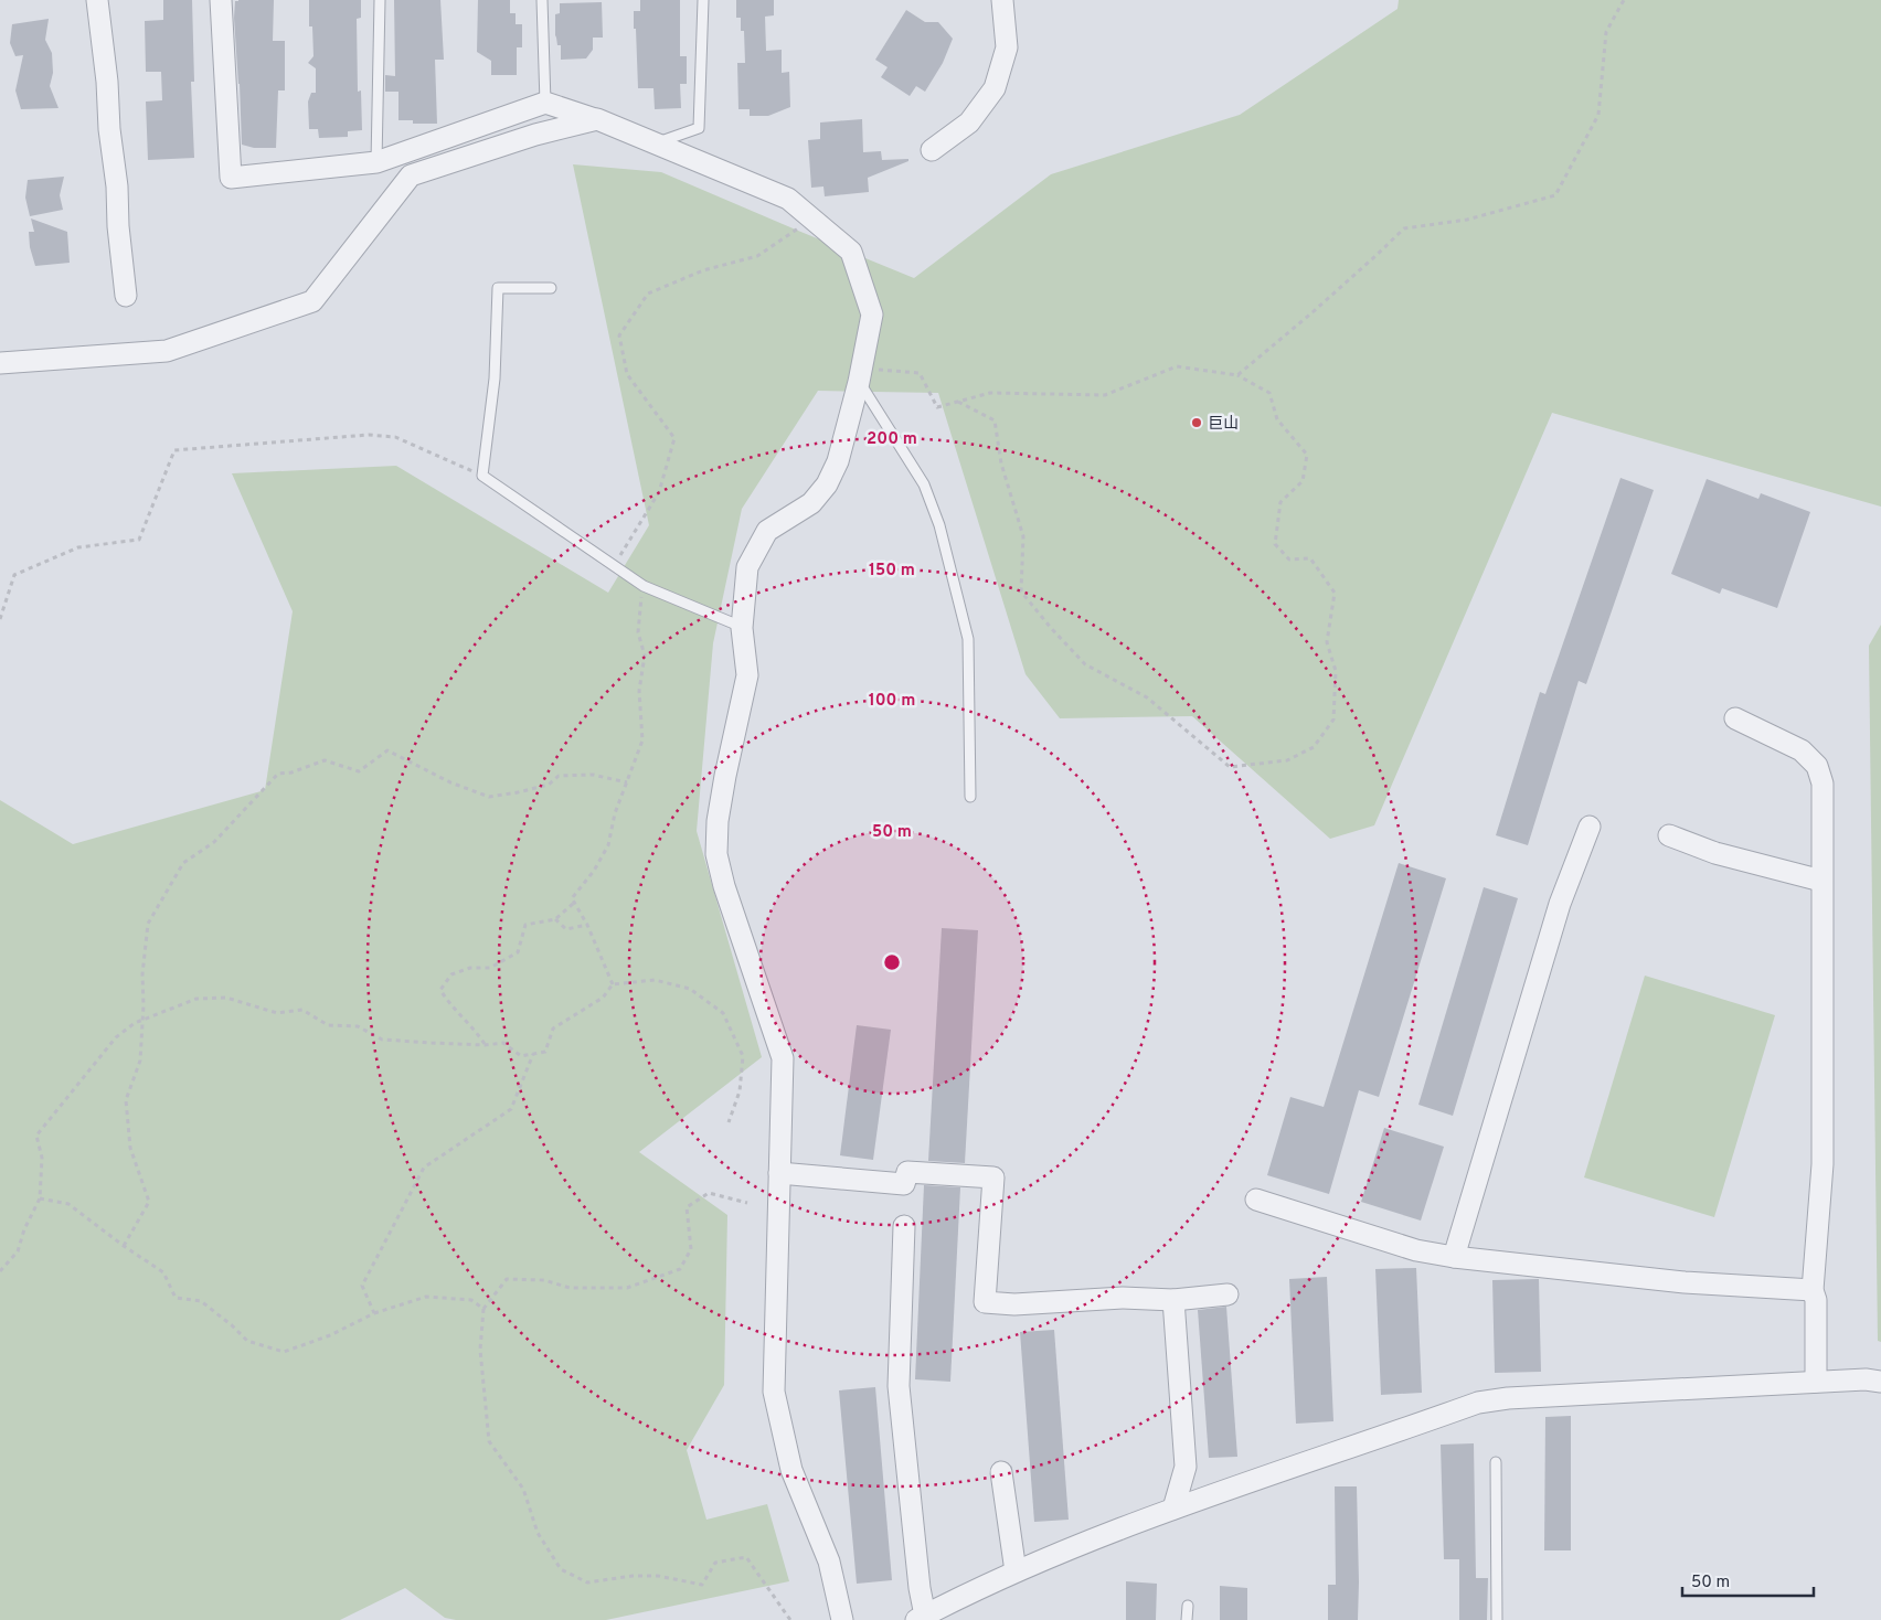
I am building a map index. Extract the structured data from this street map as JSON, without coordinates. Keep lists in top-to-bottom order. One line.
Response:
{"places":["巨山"],"scale_bar":"50 m","rings":["200 m","150 m","100 m","50 m"]}
